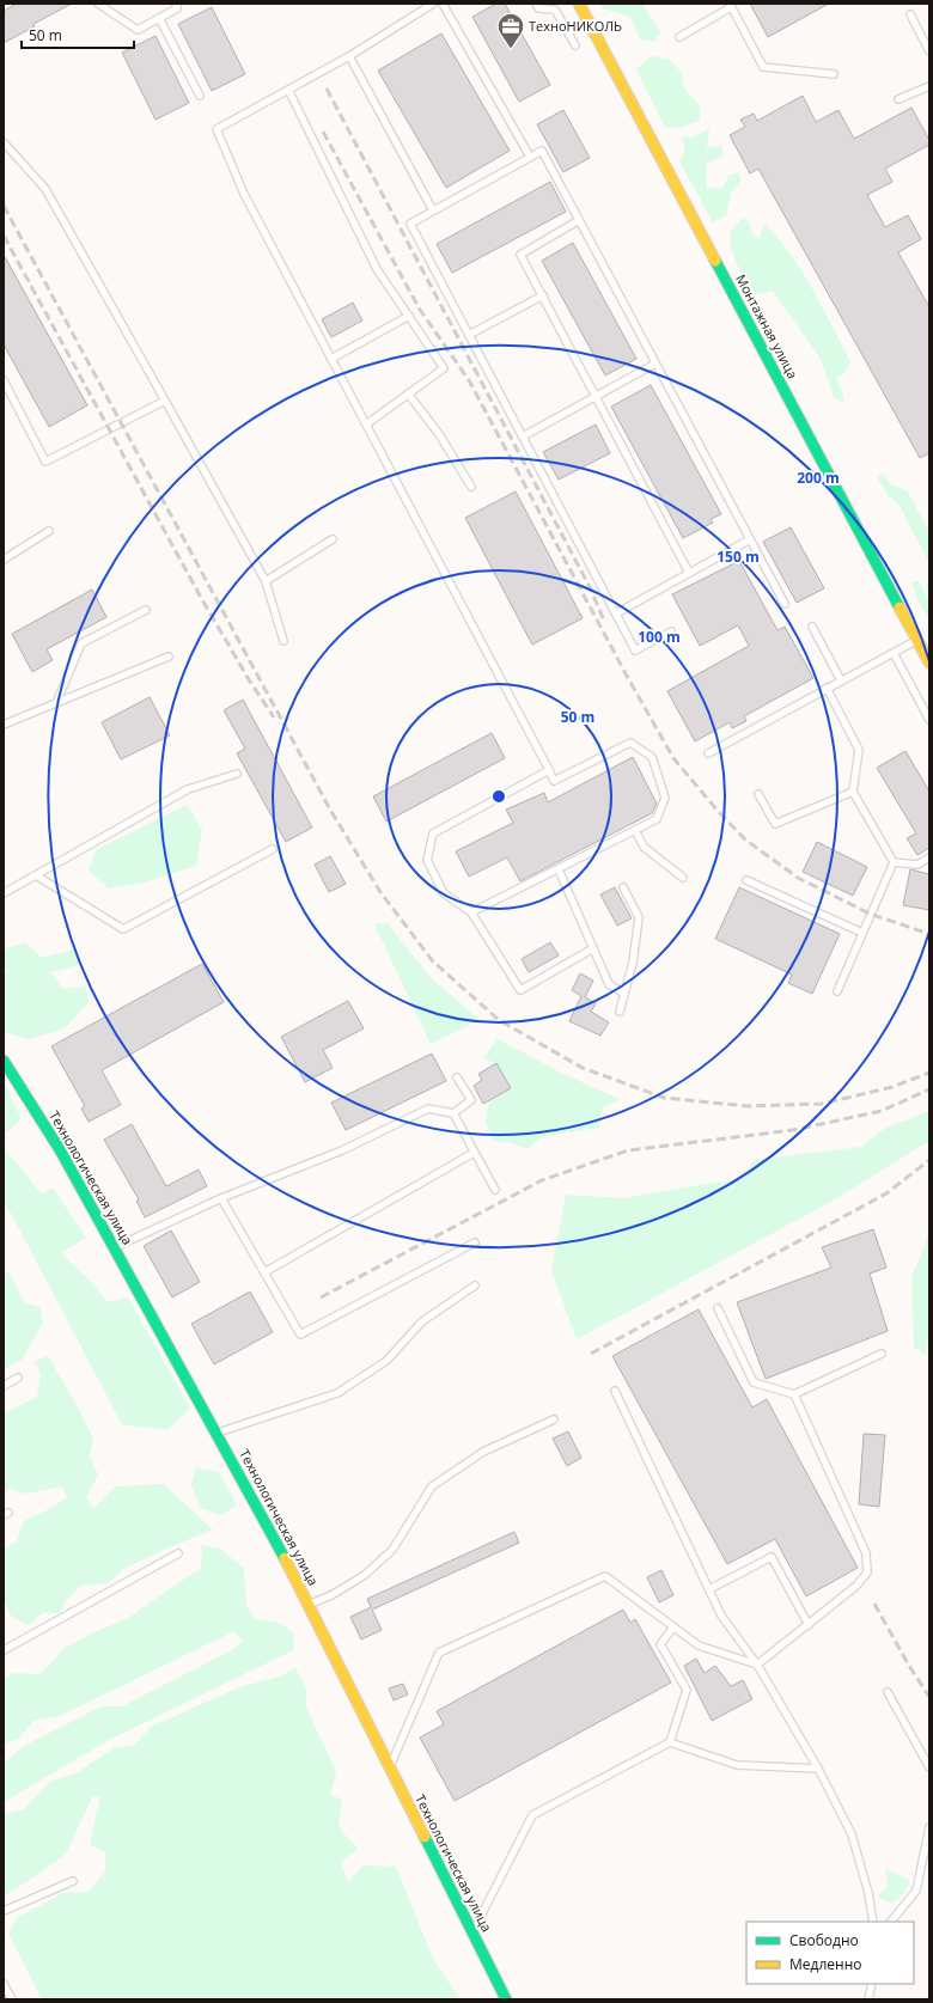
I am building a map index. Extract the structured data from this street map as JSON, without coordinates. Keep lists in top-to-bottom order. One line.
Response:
{"streets":{"street":["Монтажная улица","Технологическая улица"]},"places":{"office":["ТехноНИКОЛЬ"]},"legend":["Свободно","Медленно"],"scale_bar":"50 m","rings":["200 m","150 m","100 m","50 m"]}
